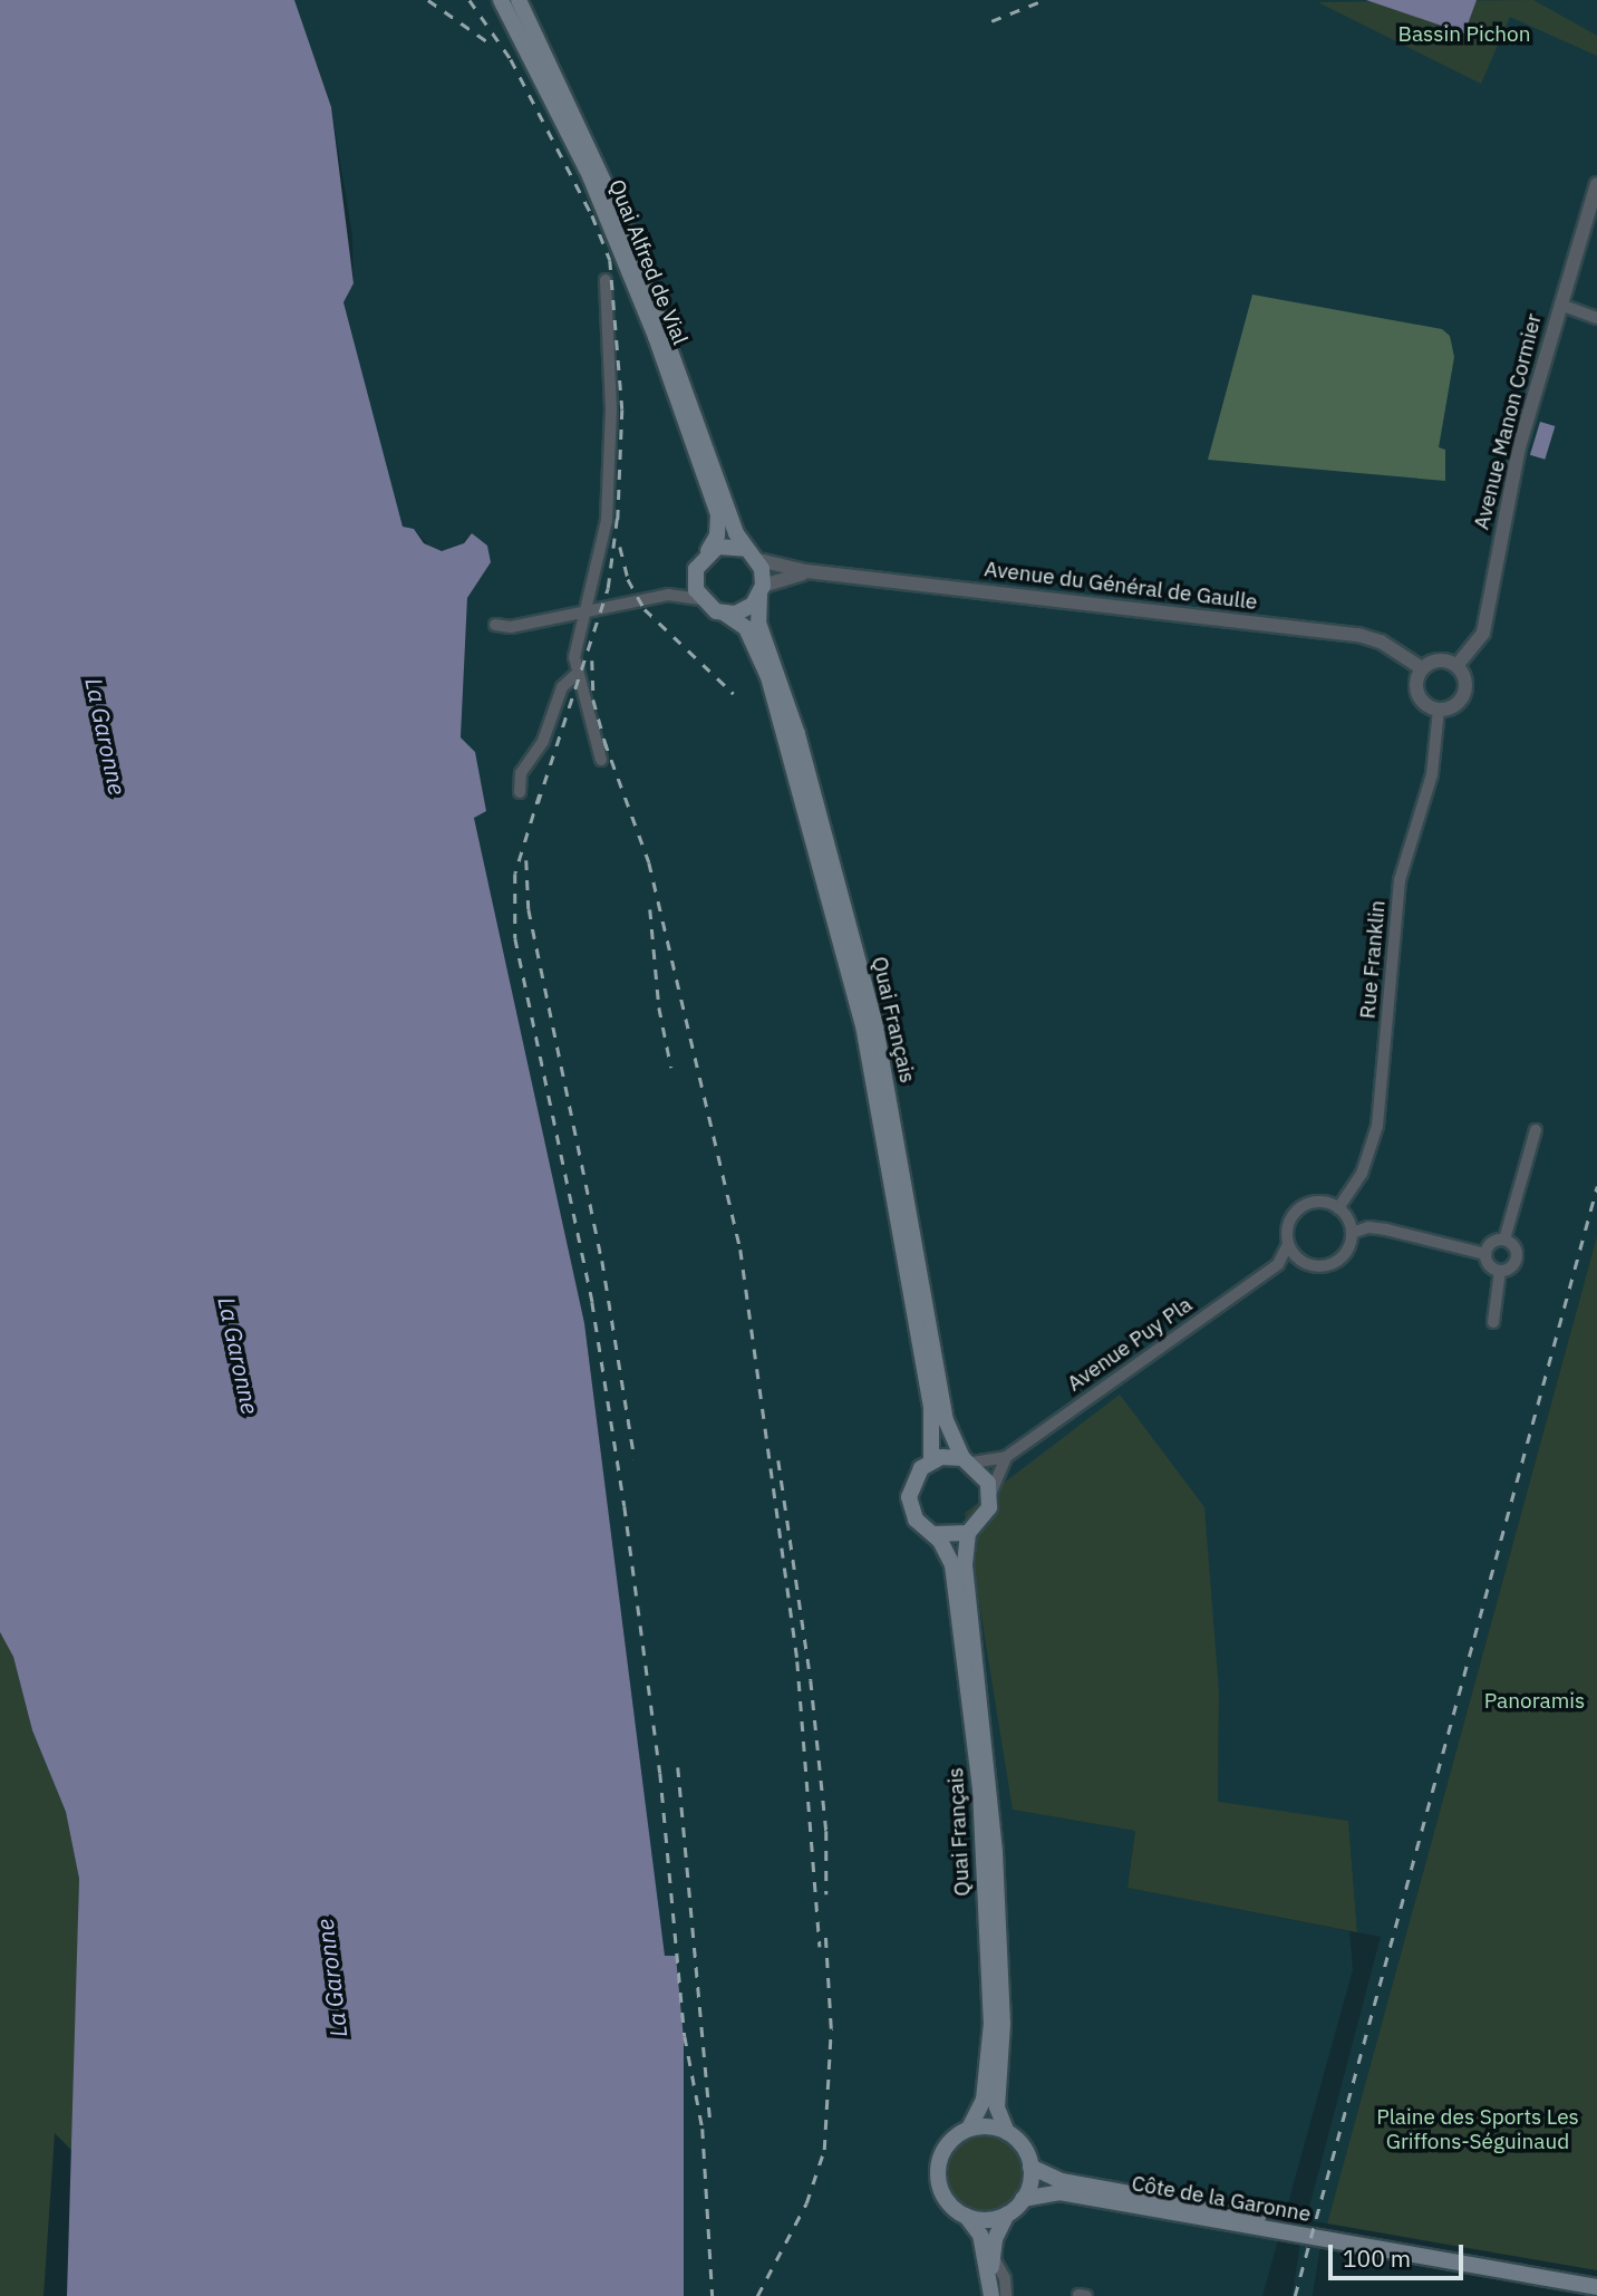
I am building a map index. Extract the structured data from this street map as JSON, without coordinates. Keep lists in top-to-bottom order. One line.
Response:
{"streets":{"main road":["Quai Alfred de Vial","Quai Français","Côte de la Garonne"],"street":["Avenue Manon Cormier","Avenue du Général de Gaulle","Rue Franklin","Avenue Puy Pla"]},"crossings":[["Quai Alfred de Vial","Avenue du Général de Gaulle"],["Quai Alfred de Vial","Quai Français"],["Avenue Manon Cormier","Avenue du Général de Gaulle"],["Avenue Manon Cormier","Rue Franklin"],["Avenue du Général de Gaulle","Rue Franklin"],["Avenue du Général de Gaulle","Quai Français"],["Rue Franklin","Avenue Puy Pla"],["Quai Français","Avenue Puy Pla"],["Quai Français","Côte de la Garonne"]],"water":["La Garonne"],"parks":["Bassin Pichon","Panoramis","Plaine des Sports Les Griffons-Séguinaud"],"scale_bar":"100 m"}
